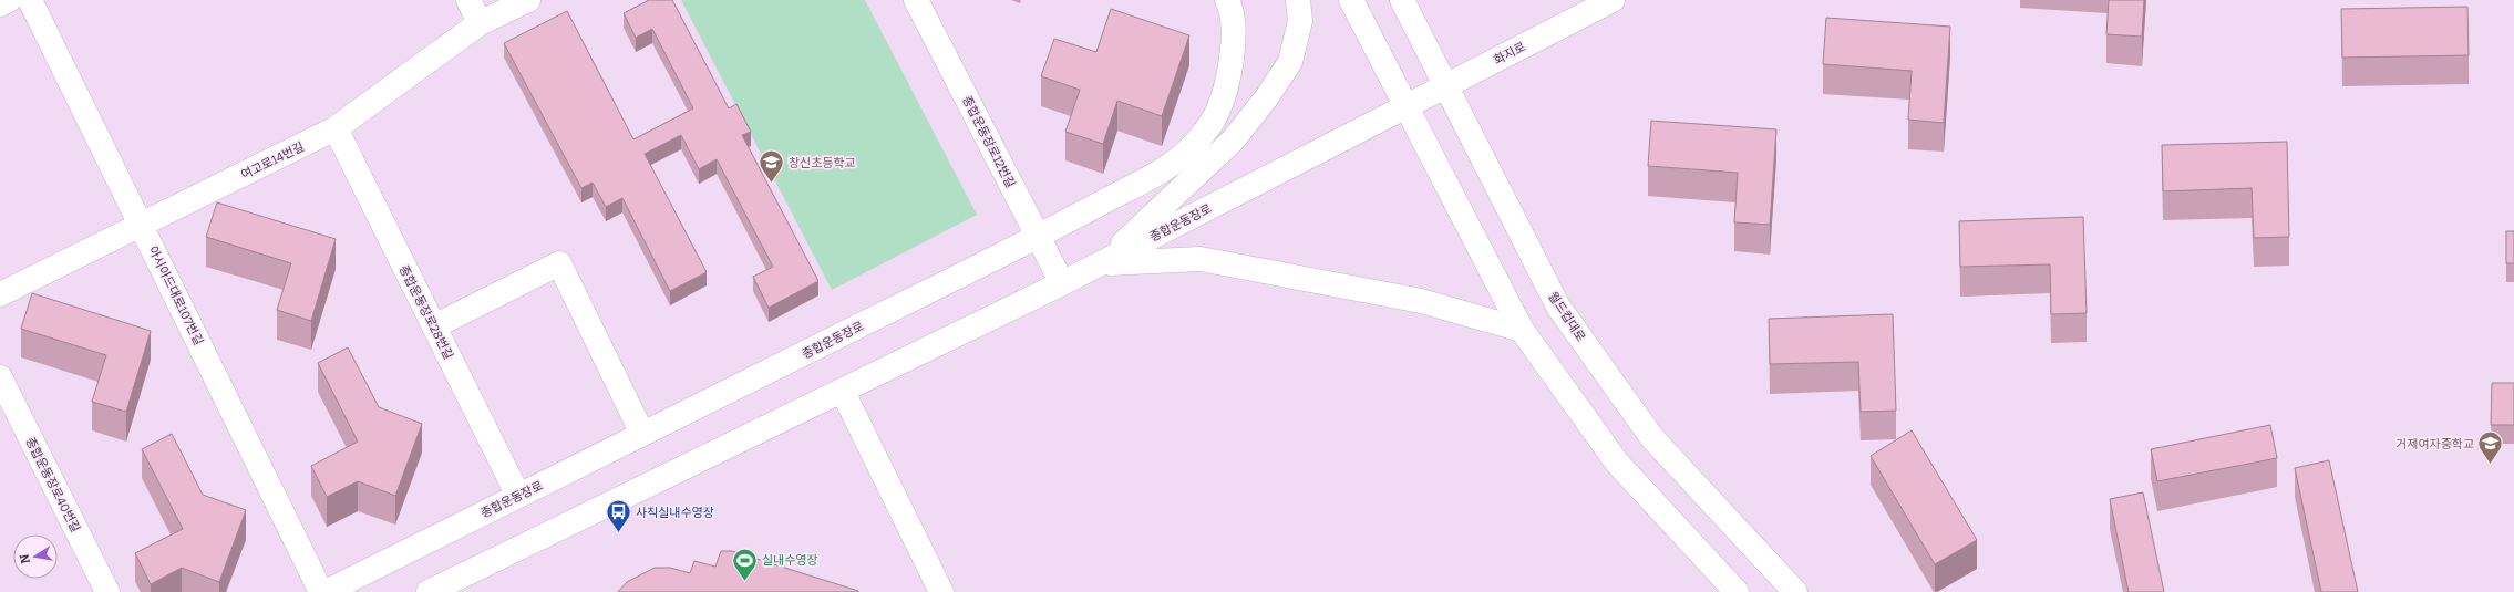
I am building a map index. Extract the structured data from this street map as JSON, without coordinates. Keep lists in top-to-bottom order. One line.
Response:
{"streets":{"street":["화지로","종합운동장로12번길","여고로14번길","종합운동장로","아시아드대로107번길","종합운동장로28번길","월드컵대로","종합운동장로40번길"]},"crossings":[["화지로","종합운동장로"],["화지로","월드컵대로"],["종합운동장로12번길","종합운동장로"],["여고로14번길","아시아드대로107번길"],["여고로14번길","종합운동장로28번길"],["종합운동장로","종합운동장로28번길"]],"places":{"school or university":["창신초등학교","거제여자중학교"],"bus stop":["사직실내수영장"],"sports":["실내수영장"]},"north":"left"}
